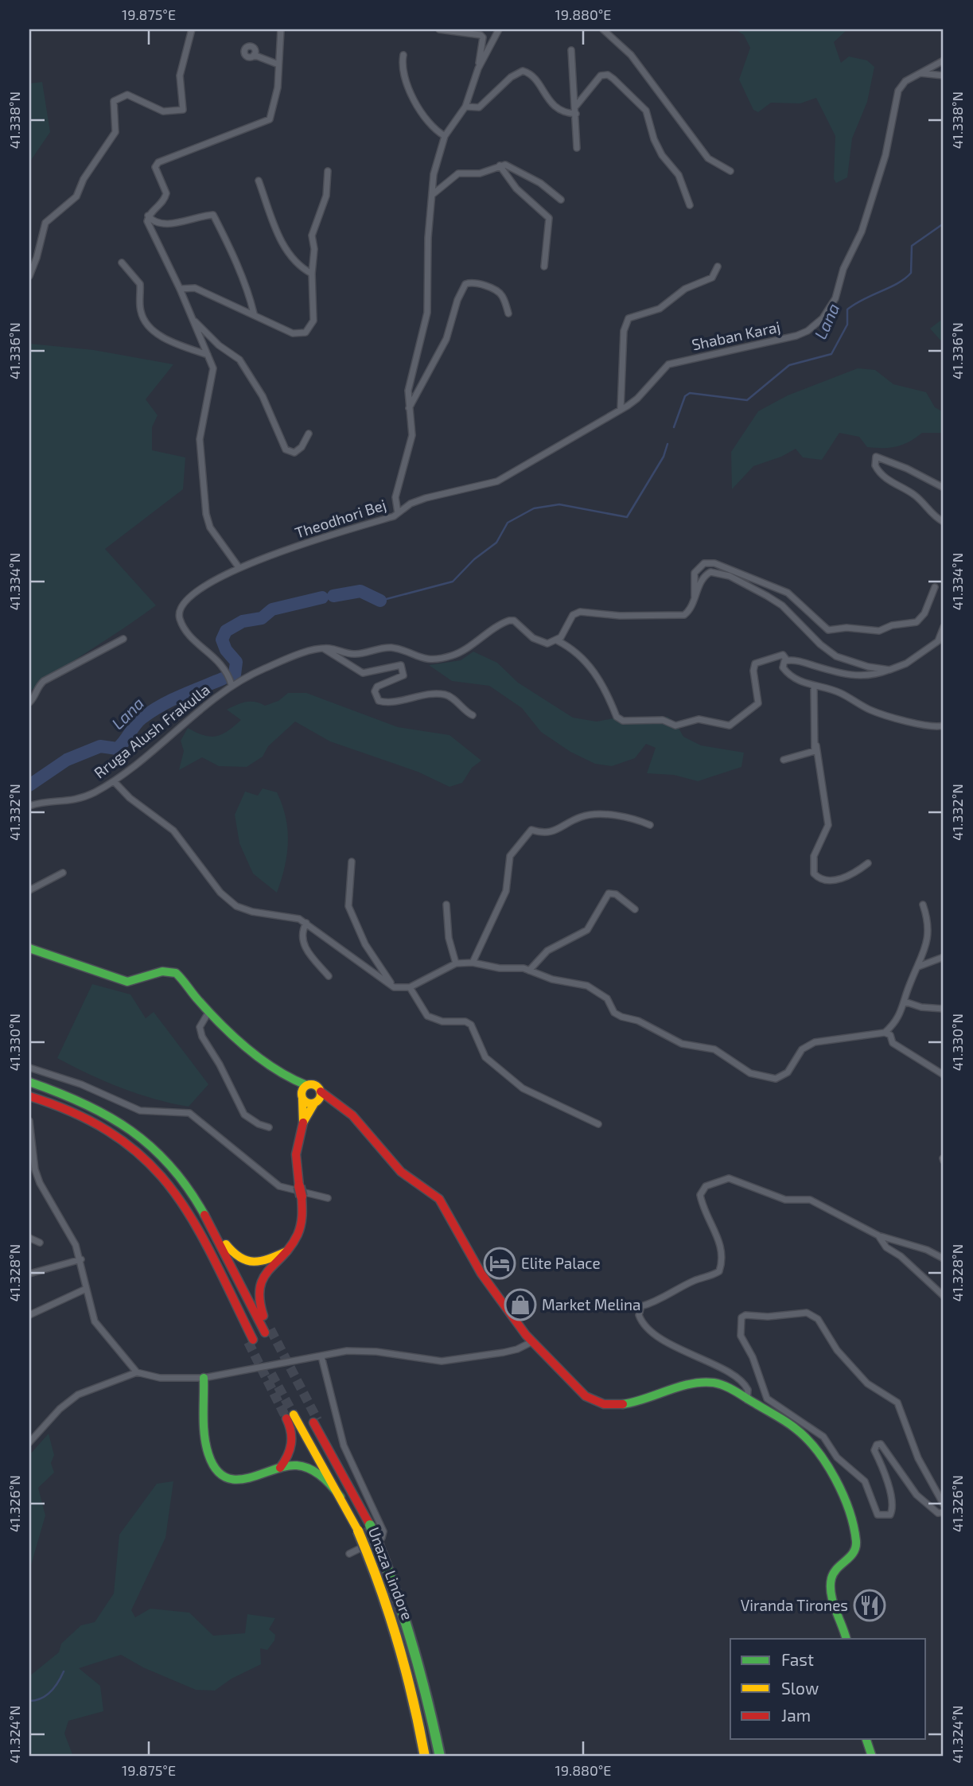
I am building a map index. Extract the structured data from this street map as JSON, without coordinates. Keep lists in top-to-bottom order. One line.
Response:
{"streets":{"main road":["Unaza Lindore"],"street":["Shaban Karaj","Theodhori Bej","Rruga Alush Frakulla"]},"crossings":[["Shaban Karaj","Theodhori Bej"],["Theodhori Bej","Rruga Alush Frakulla"]],"water":["Lana"],"places":{"hotel":["Elite Palace"],"shop":["Market Melina"],"restaurant":["Viranda Tirones"]},"legend":["Fast","Slow","Jam"],"coordinates":["19.875°E","19.880°E","41.338°N","41.336°N","41.334°N","41.332°N","41.330°N","41.328°N","41.326°N","41.324°N"]}
